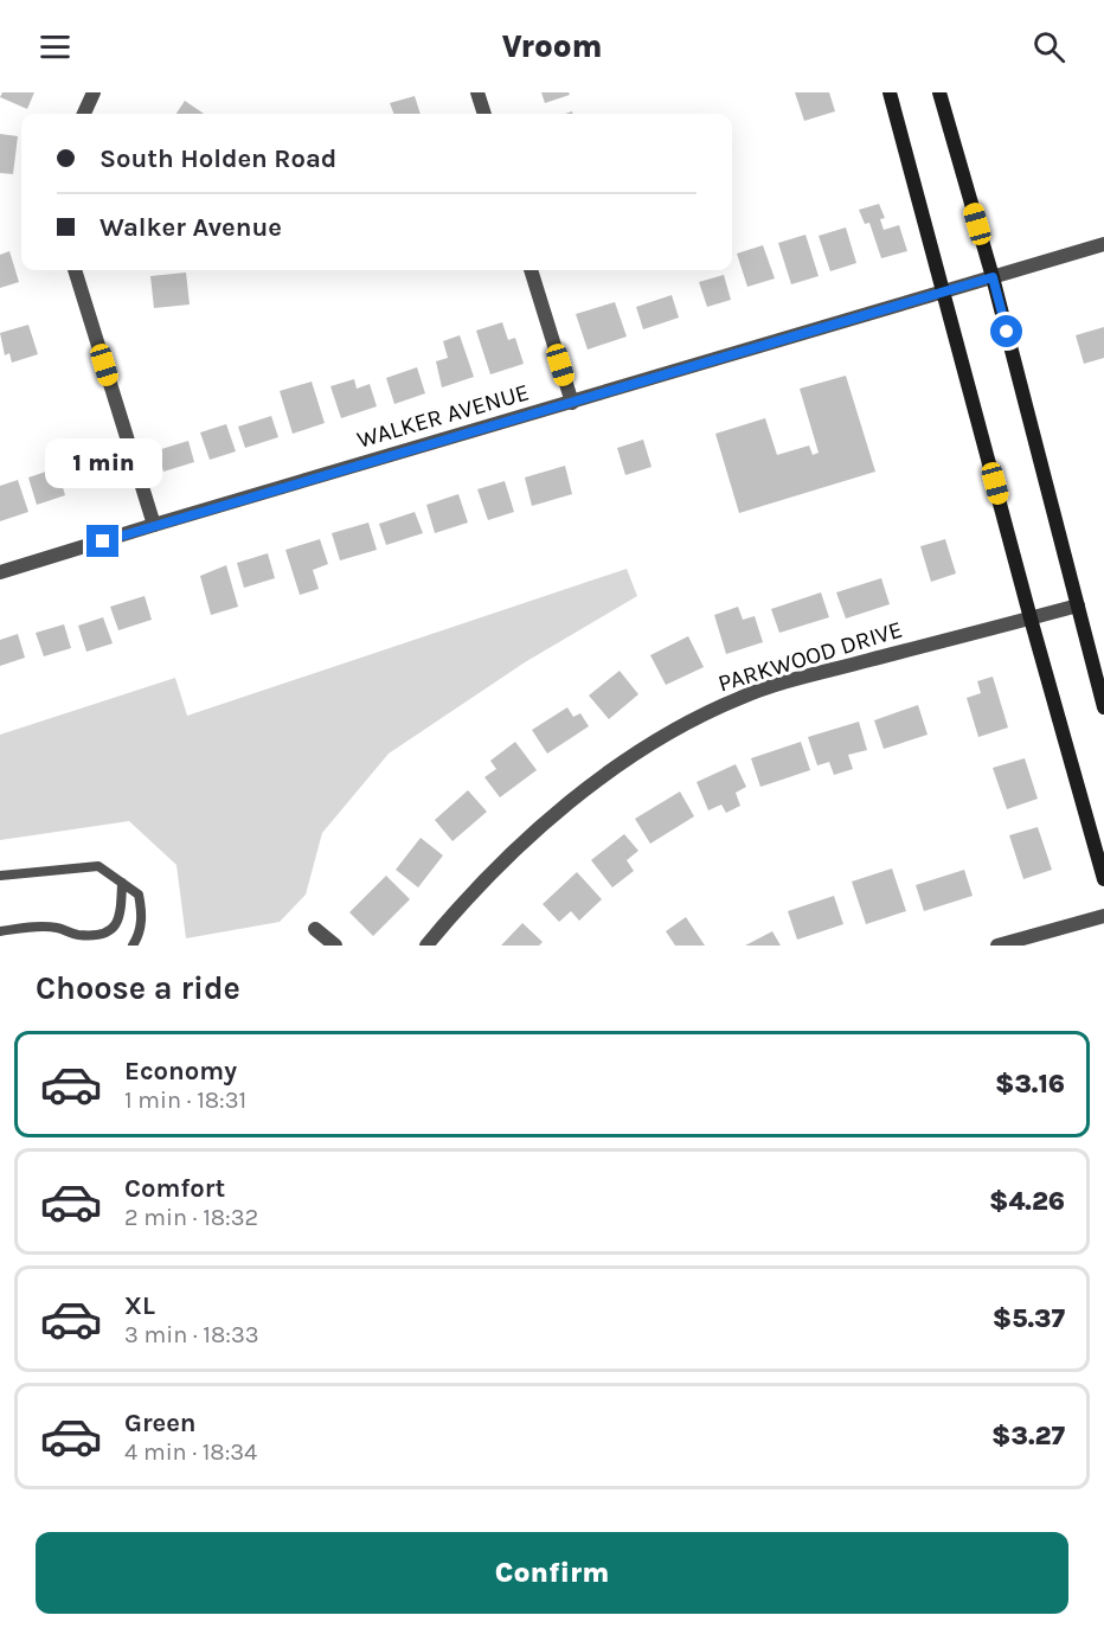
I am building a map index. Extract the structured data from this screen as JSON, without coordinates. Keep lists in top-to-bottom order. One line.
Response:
{"streets":{"street":["WALKER AVENUE","PARKWOOD DRIVE"]},"page":{"header":"Vroom","banner":["South Holden Road","Walker Avenue"],"bubble":"1 min","heading":"Choose a ride","list":[{"name":"Economy","note":"1 min · 18:31","value":"$3.16"},{"name":"Comfort","note":"2 min · 18:32","value":"$4.26"},{"name":"XL","note":"3 min · 18:33","value":"$5.37"},{"name":"Green","note":"4 min · 18:34","value":"$3.27"}],"buttons":"Confirm"}}
